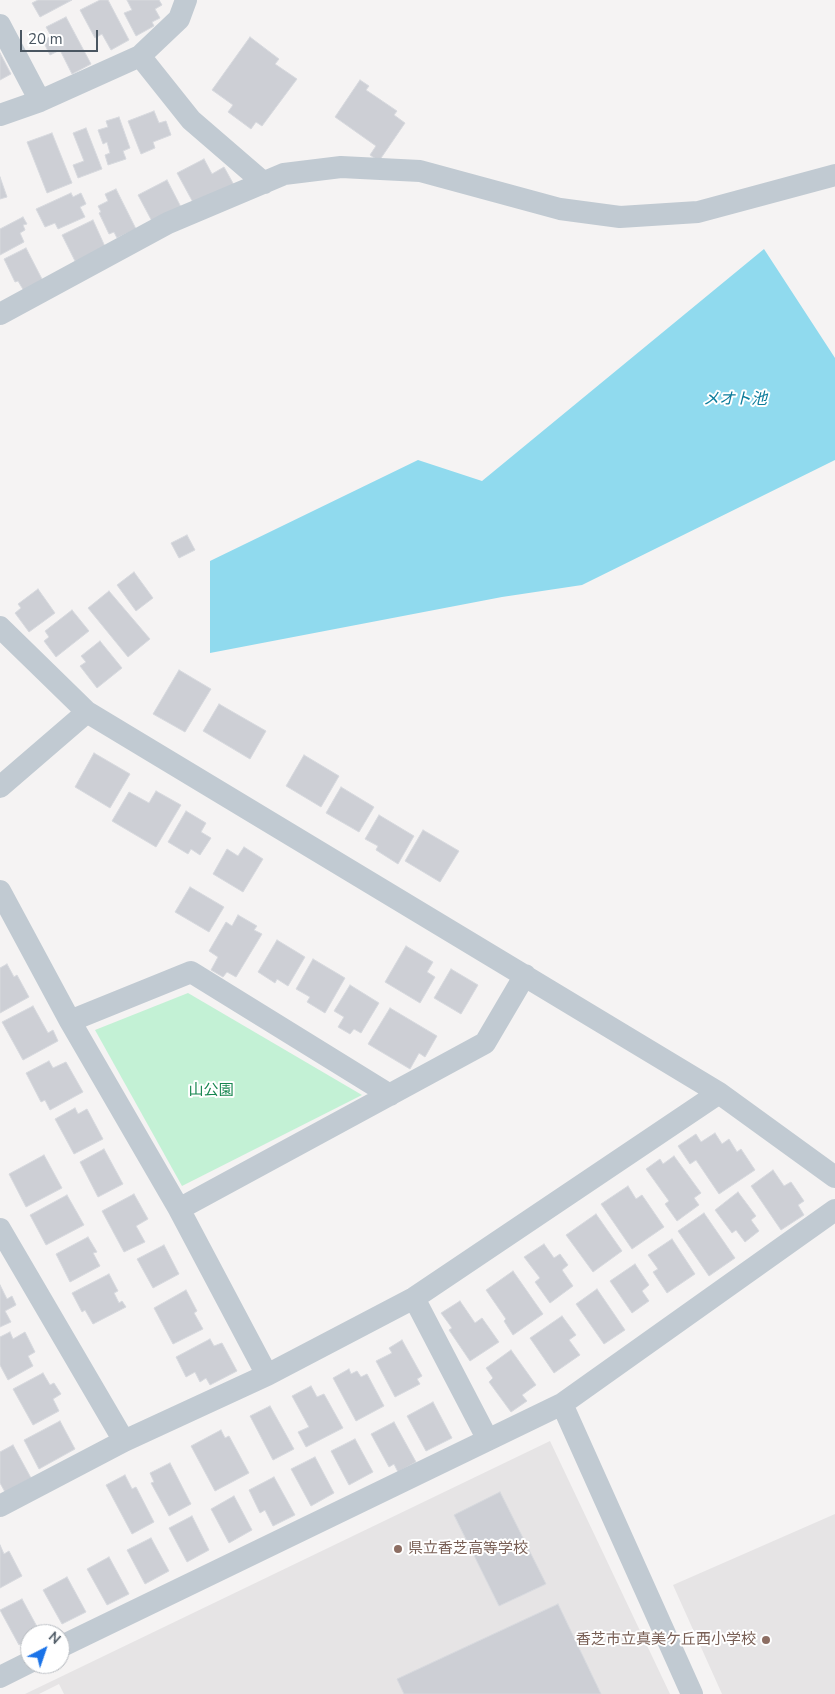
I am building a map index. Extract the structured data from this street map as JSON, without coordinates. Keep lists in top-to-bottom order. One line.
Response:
{"water":["メオト池"],"parks":["山公園"],"places":["県立香芝高等学校","香芝市立真美ケ丘西小学校"],"scale_bar":"20 m","north":"top right"}
